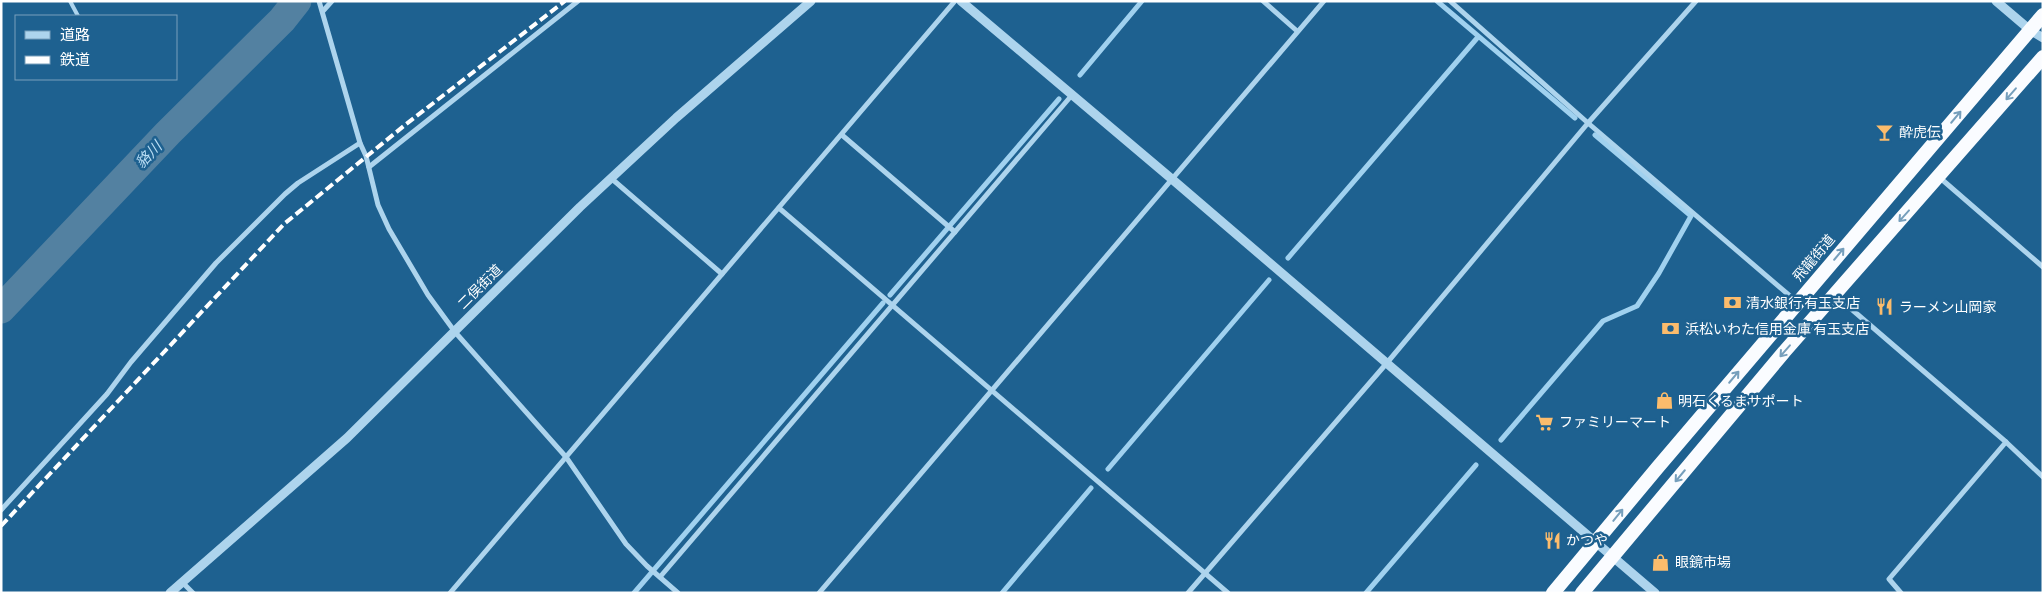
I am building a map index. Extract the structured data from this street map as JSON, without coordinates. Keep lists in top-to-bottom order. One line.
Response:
{"streets":{"highway":["飛龍街道"],"street":["二俣街道"]},"water":["貉川"],"places":{"bar":["酔虎伝"],"bank":["清水銀行 有玉支店","浜松いわた信用金庫 有玉支店"],"restaurant":["ラーメン山岡家","かつや"],"shop":["明石くるまサポート","眼鏡市場"],"supermarket":["ファミリーマート"]},"legend":["道路","鉄道"]}
